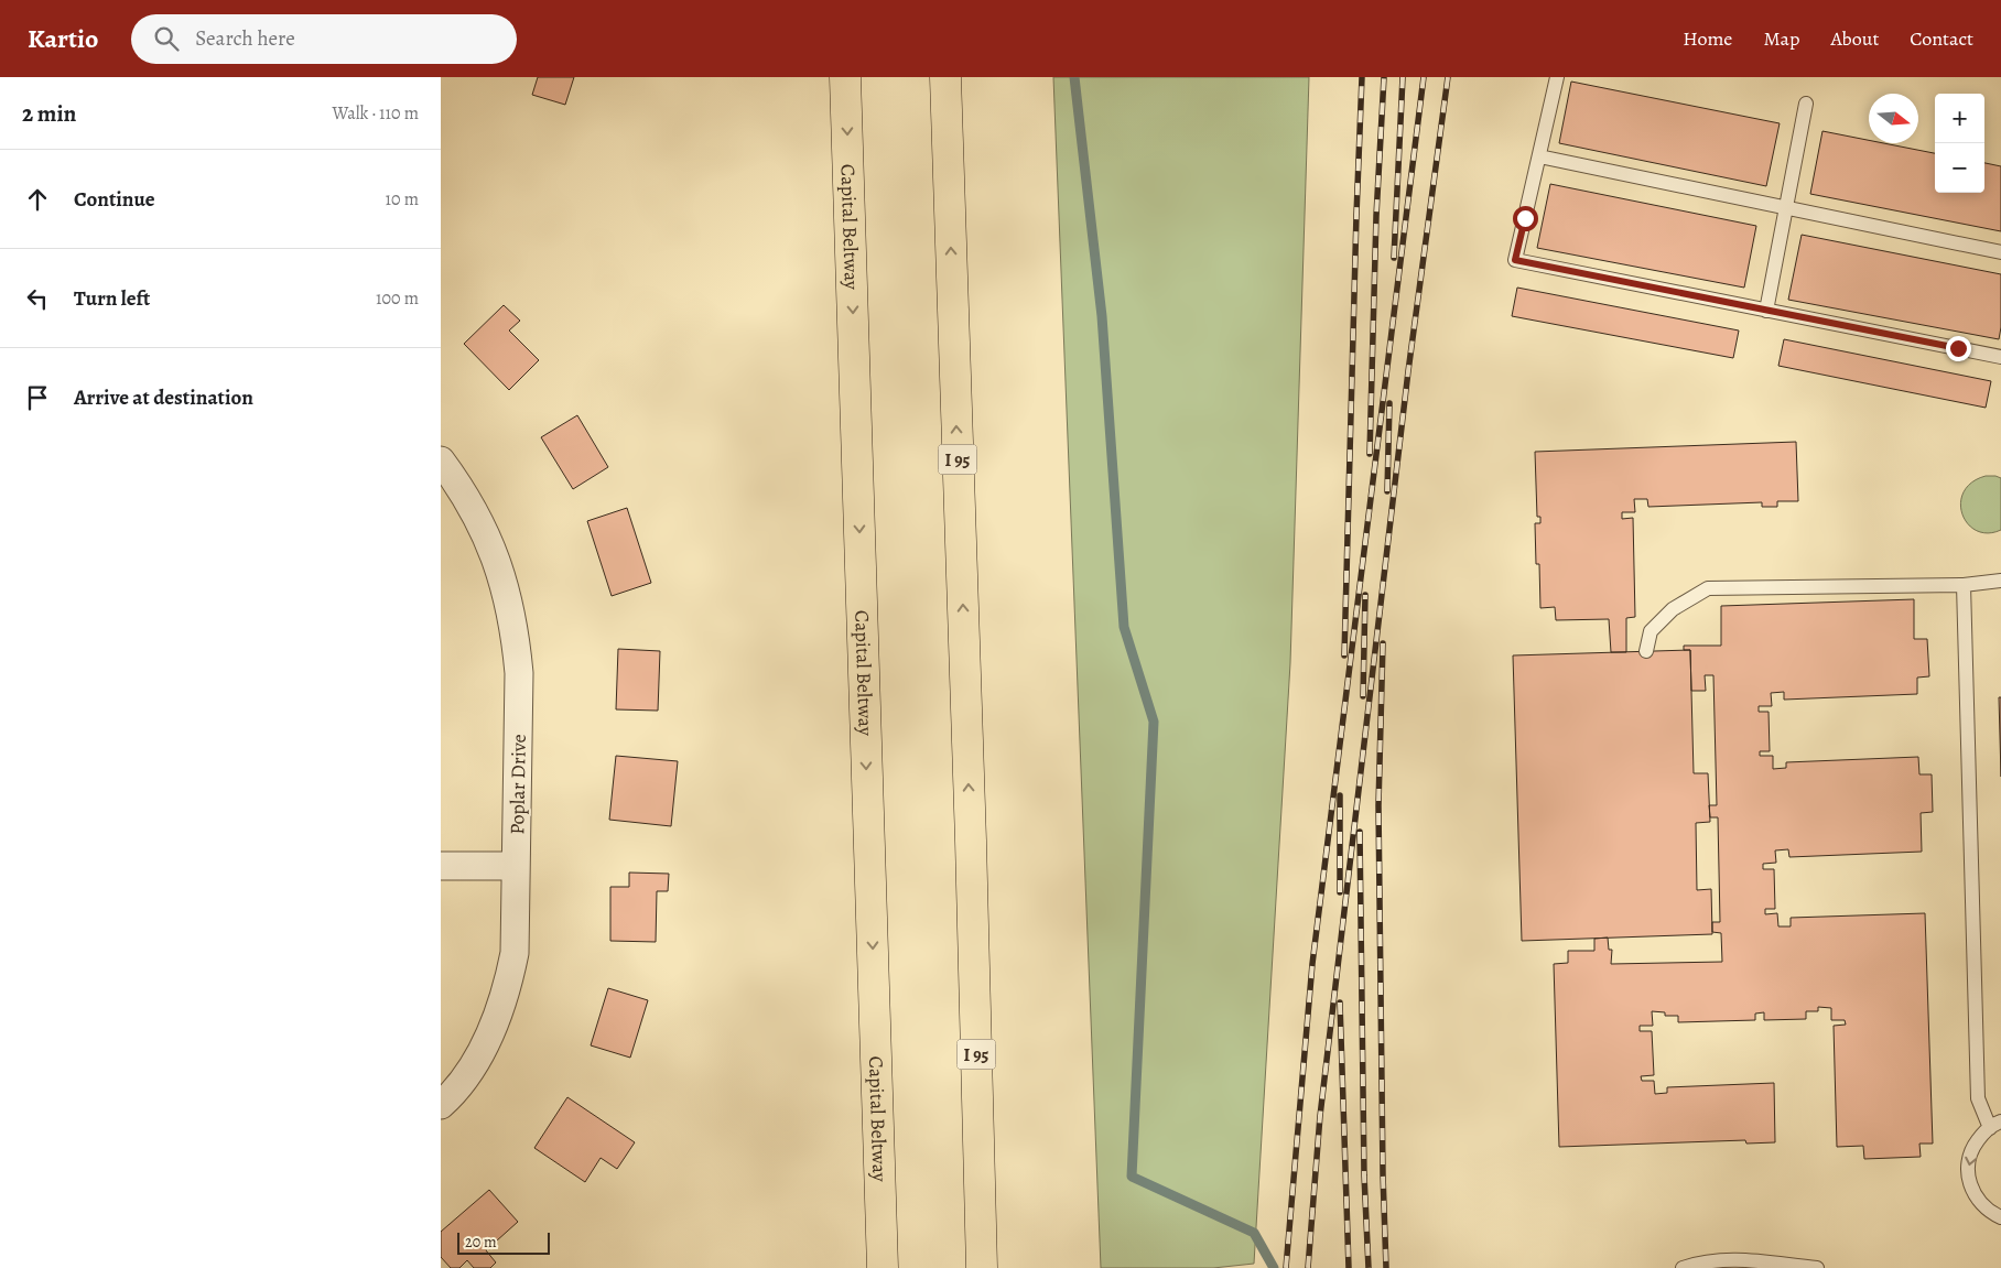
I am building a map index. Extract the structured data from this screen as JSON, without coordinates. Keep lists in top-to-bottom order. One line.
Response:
{"streets":{"highway":["Capital Beltway","I 95"],"street":["Poplar Drive"]},"scale_bar":"20 m","north":"right","page":{"header":"Kartio","search":"Search here","nav":["Home","Map","About","Contact"],"heading":["2 min","Walk · 110 m"],"map_buttons":["+","−"],"list":[["Continue","10 m"],["Turn left","100 m"],"Arrive at destination"],"scale":"20 m"}}
